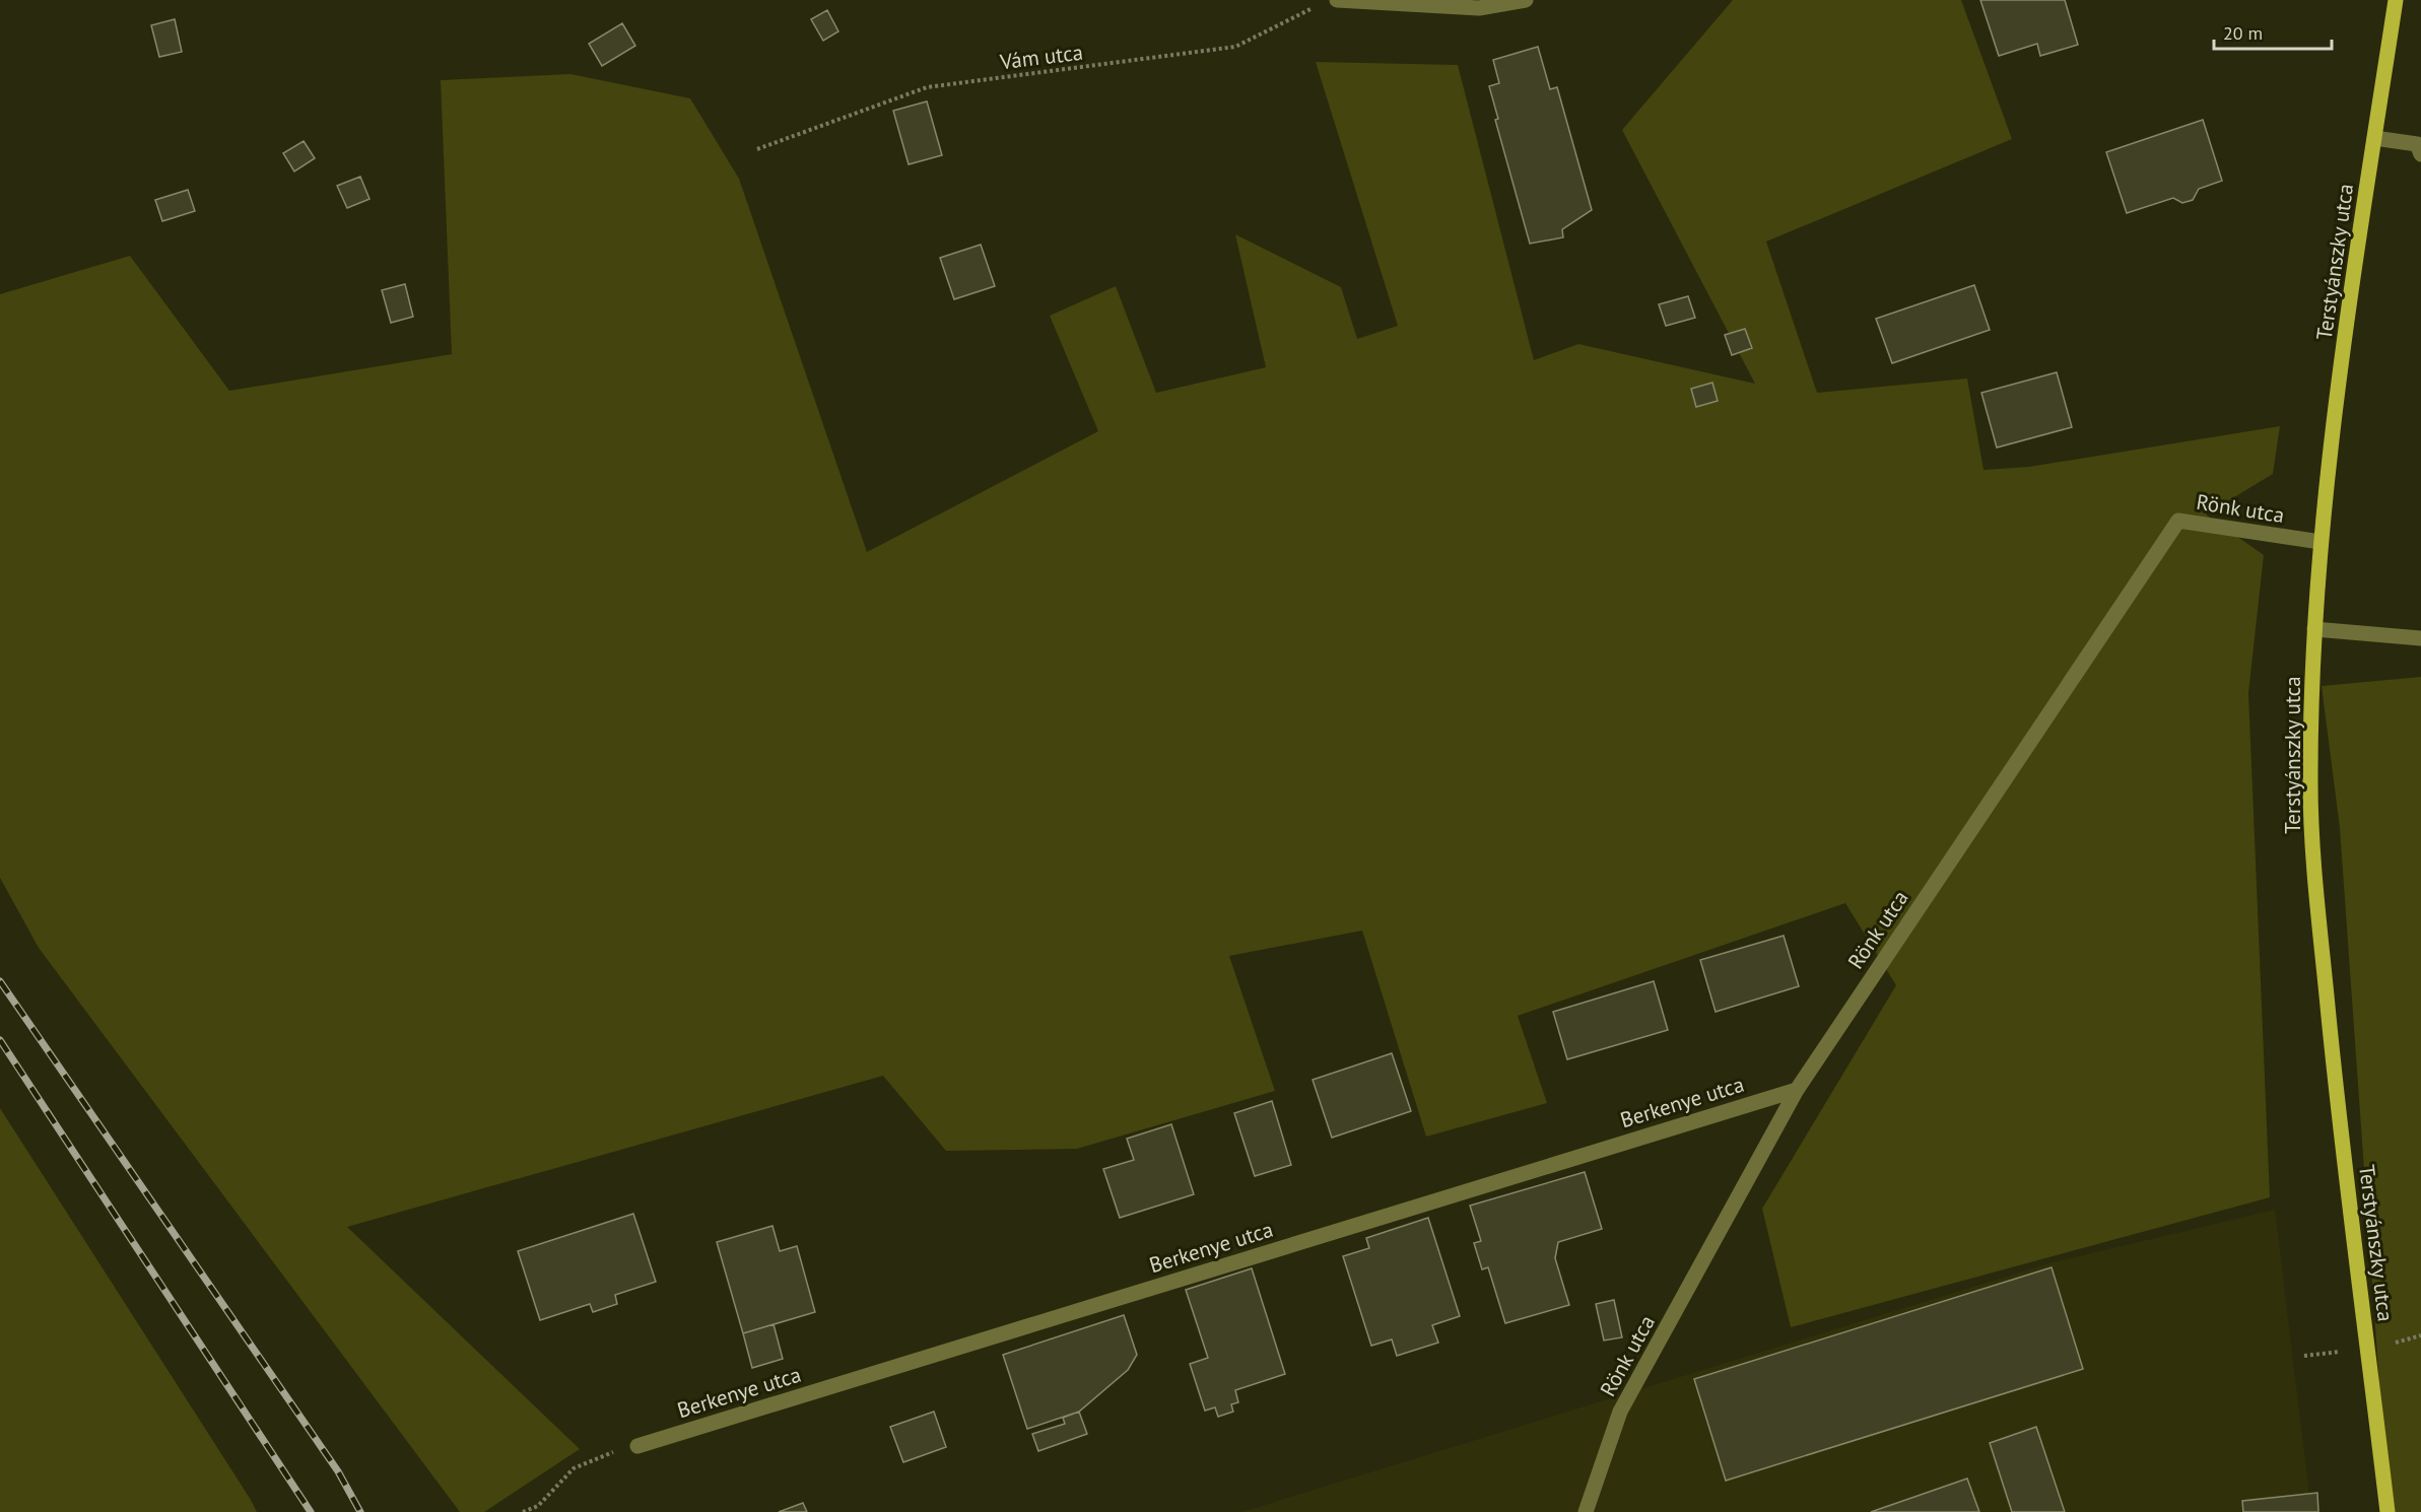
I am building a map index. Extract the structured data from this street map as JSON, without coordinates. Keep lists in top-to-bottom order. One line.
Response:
{"streets":{"main road":["Terstyánszky utca"],"street":["Rönk utca","Berkenye utca"],"path":["Vám utca"]},"crossings":[["Terstyánszky utca","Rönk utca"],["Rönk utca","Berkenye utca"]],"scale_bar":"20 m"}
